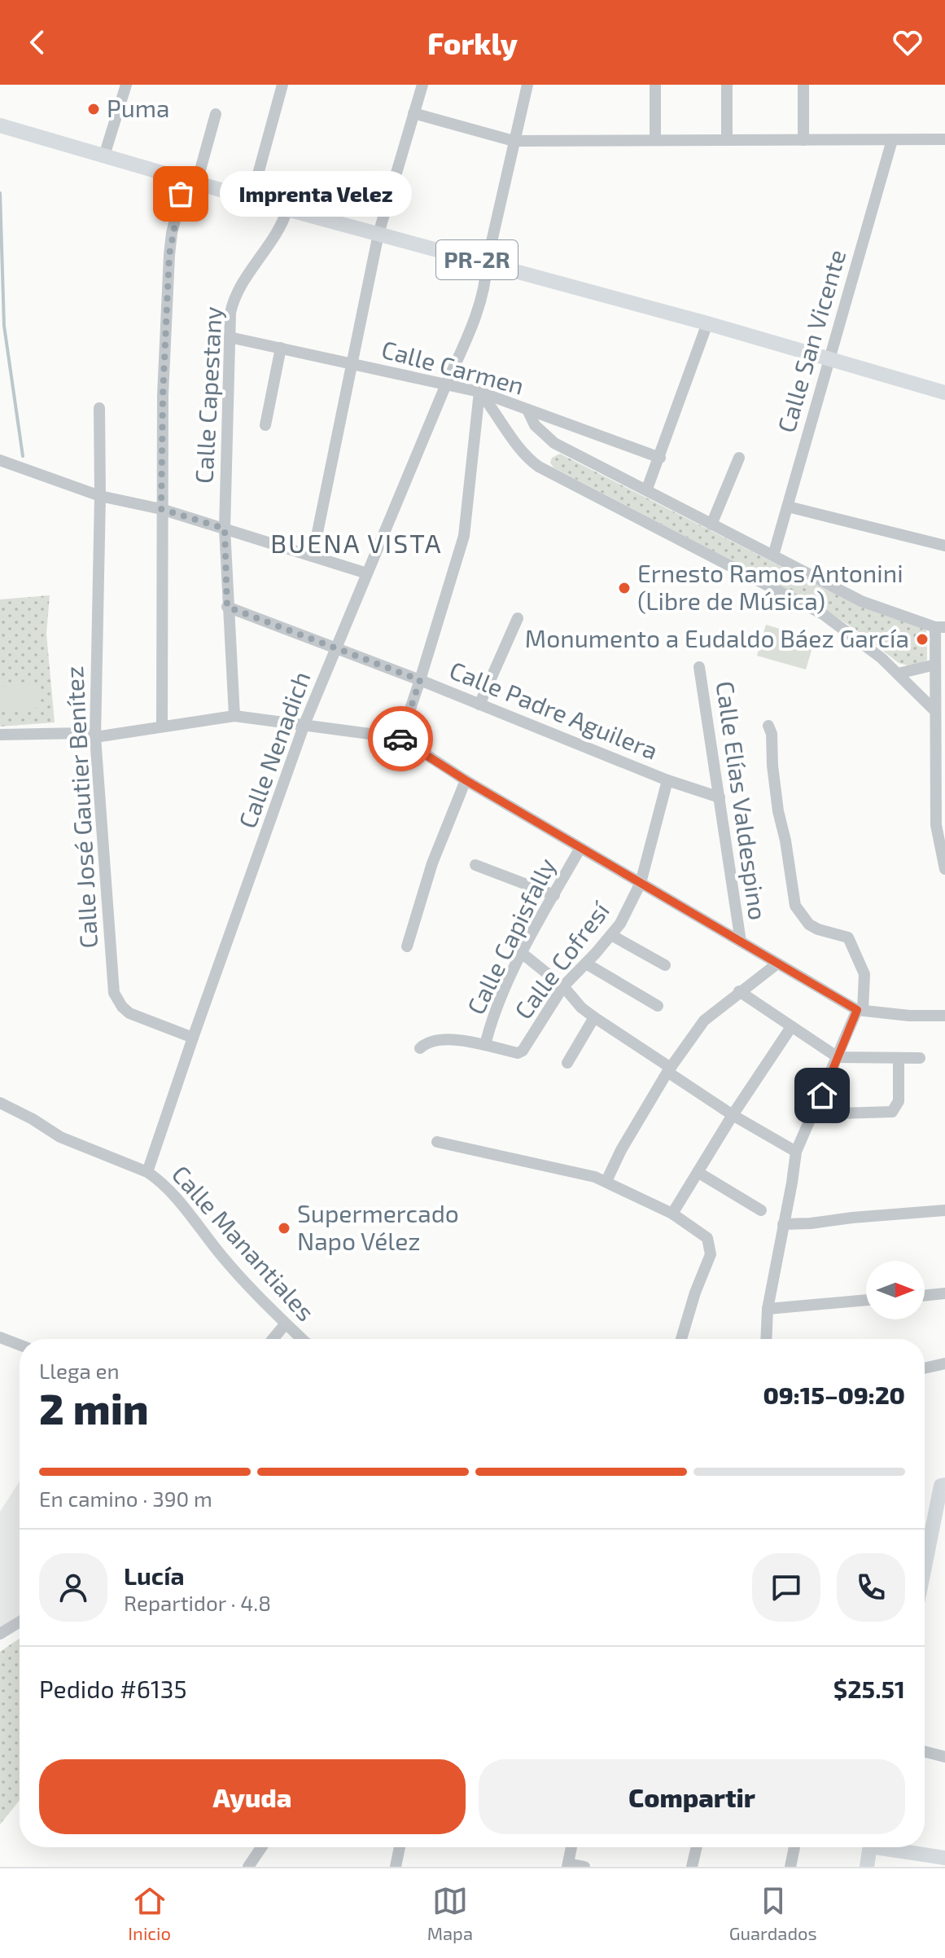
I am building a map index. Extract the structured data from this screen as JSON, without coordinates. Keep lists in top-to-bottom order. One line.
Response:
{"streets":{"main road":["PR-2R"],"street":["Calle San Vicente","Calle Carmen","Calle Capestany","Calle Padre Aguilera","Calle Nenadich","Calle Elías Valdespino","Calle José Gautier Benítez","Calle Capisfally","Calle Cofresí","Calle Manantiales"]},"crossings":[["PR-2R","Calle San Vicente"],["PR-2R","Calle Capestany"],["PR-2R","Calle Nenadich"],["Calle Carmen","Calle Capestany"],["Calle Carmen","Calle Nenadich"],["Calle Capestany","Calle Padre Aguilera"],["Calle Padre Aguilera","Calle Nenadich"],["Calle Padre Aguilera","Calle Elías Valdespino"],["Calle Padre Aguilera","Calle Cofresí"],["Calle Nenadich","Calle José Gautier Benítez"],["Calle Nenadich","Calle Manantiales"],["Calle Capisfally","Calle Cofresí"]],"districts":["BUENA VISTA"],"places":["Puma","Imprenta Velez","Ernesto Ramos Antonini (Libre de Música)","Monumento a Eudaldo Báez García","Supermercado Napo Vélez"],"north":"right","page":{"header":"Forkly","bubble":"Imprenta Velez","heading":["2 min","Llega en","09:15–09:20"],"panel":["Lucía","Repartidor · 4.8","Pedido #6135","$25.51"],"bar":"En camino · 390 m","buttons":["Ayuda","Compartir"],"tabs":["Inicio","Mapa","Guardados"]}}
